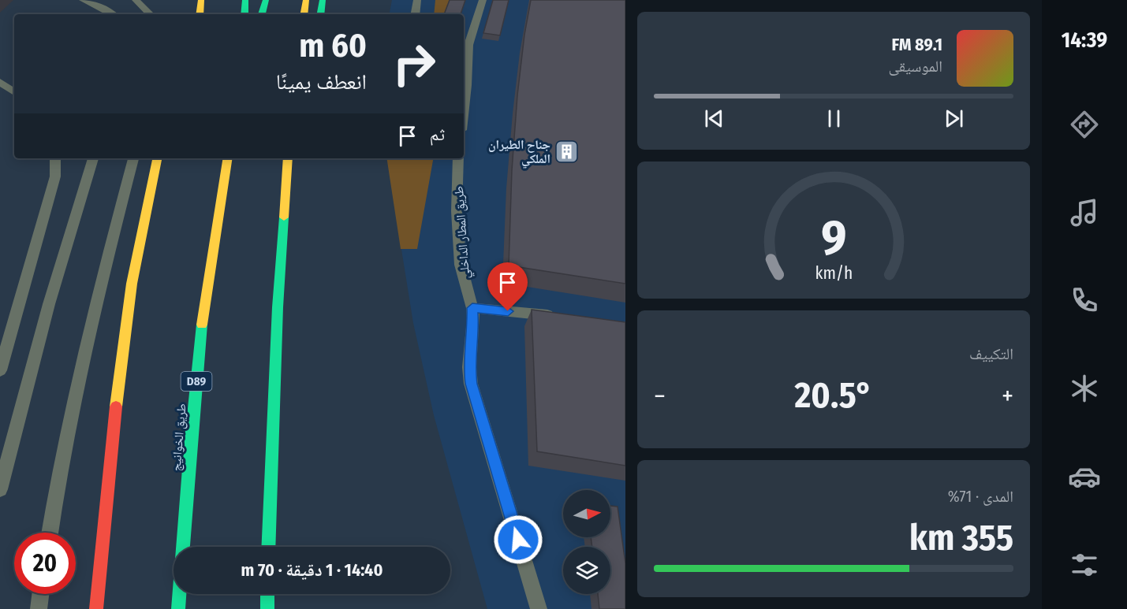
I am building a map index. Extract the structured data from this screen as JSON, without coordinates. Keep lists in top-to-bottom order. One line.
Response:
{"streets":{"main road":["D89","طريق الخوانيج"],"lane":["طريق المطار الداخلي"]},"places":{"building":["جناح الطيران الملكي"]},"north":"right","page":{"tabs":"14:39","turn":["60 m","انعطف يمينًا"],"song":["89.1 FM","الموسيقى"],"then":"ثم","tile":["التكييف",["المدى · 71%","355 km"]],"heat":["−","20.5°","+"],"limit":"20","trip":"14:40 · 1 دقيقة · 70 m","gauge":["9","km/h"]}}
